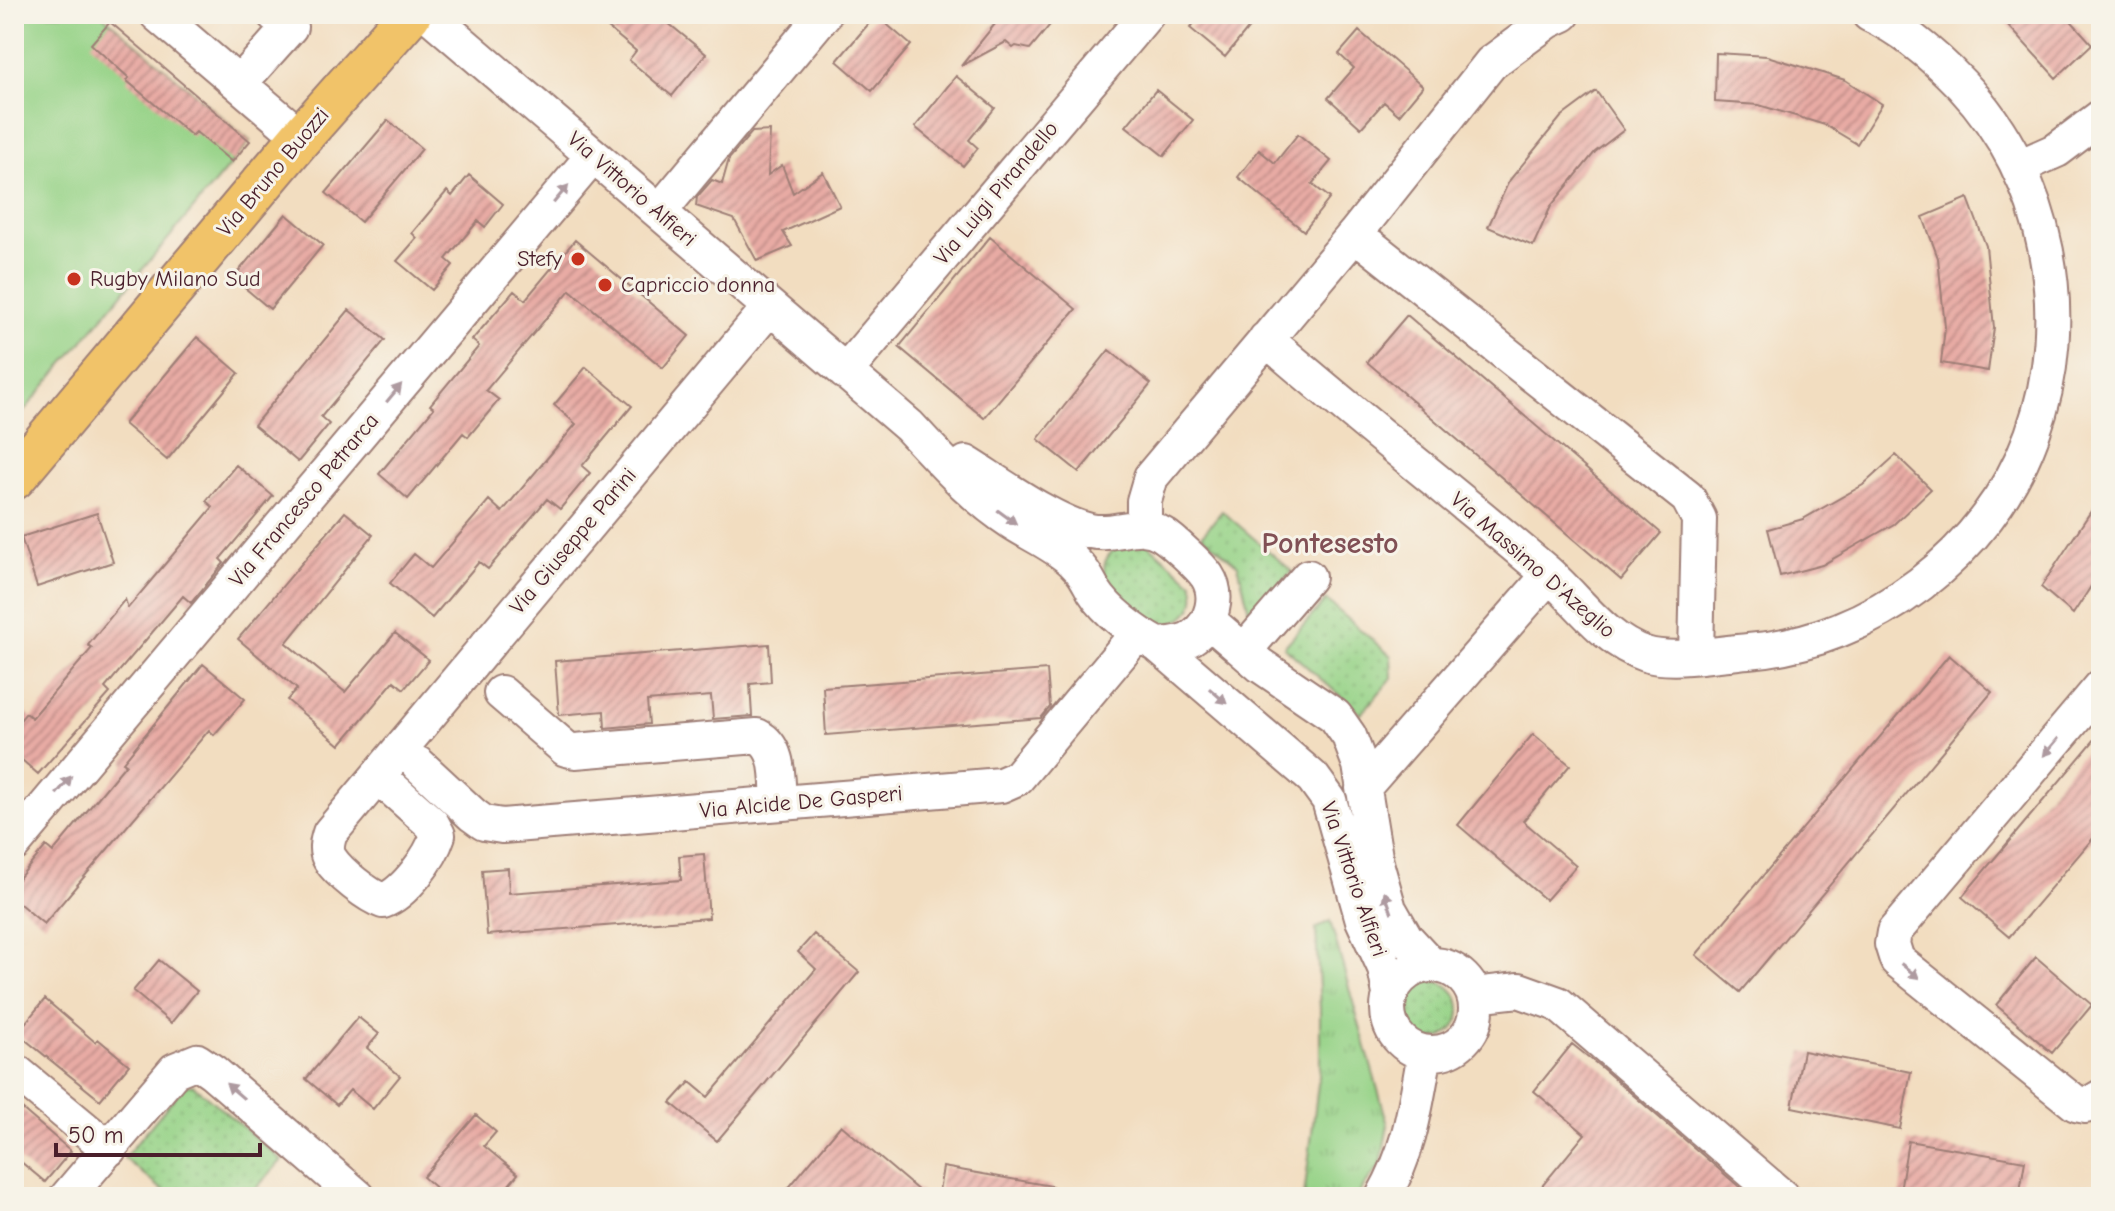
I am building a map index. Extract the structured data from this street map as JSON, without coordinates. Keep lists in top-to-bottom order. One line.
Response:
{"streets":{"main road":["Via Bruno Buozzi"],"street":["Via Vittorio Alfieri","Via Luigi Pirandello","Via Francesco Petrarca","Via Giuseppe Parini","Via Massimo D'Azeglio","Via Alcide De Gasperi"]},"crossings":[["Via Vittorio Alfieri","Via Luigi Pirandello"],["Via Vittorio Alfieri","Via Francesco Petrarca"],["Via Vittorio Alfieri","Via Giuseppe Parini"],["Via Vittorio Alfieri","Via Alcide De Gasperi"]],"one_way":["Via Francesco Petrarca"],"districts":["Pontesesto"],"places":["Stefy","Rugby Milano Sud","Capriccio donna"],"scale_bar":"50 m"}
